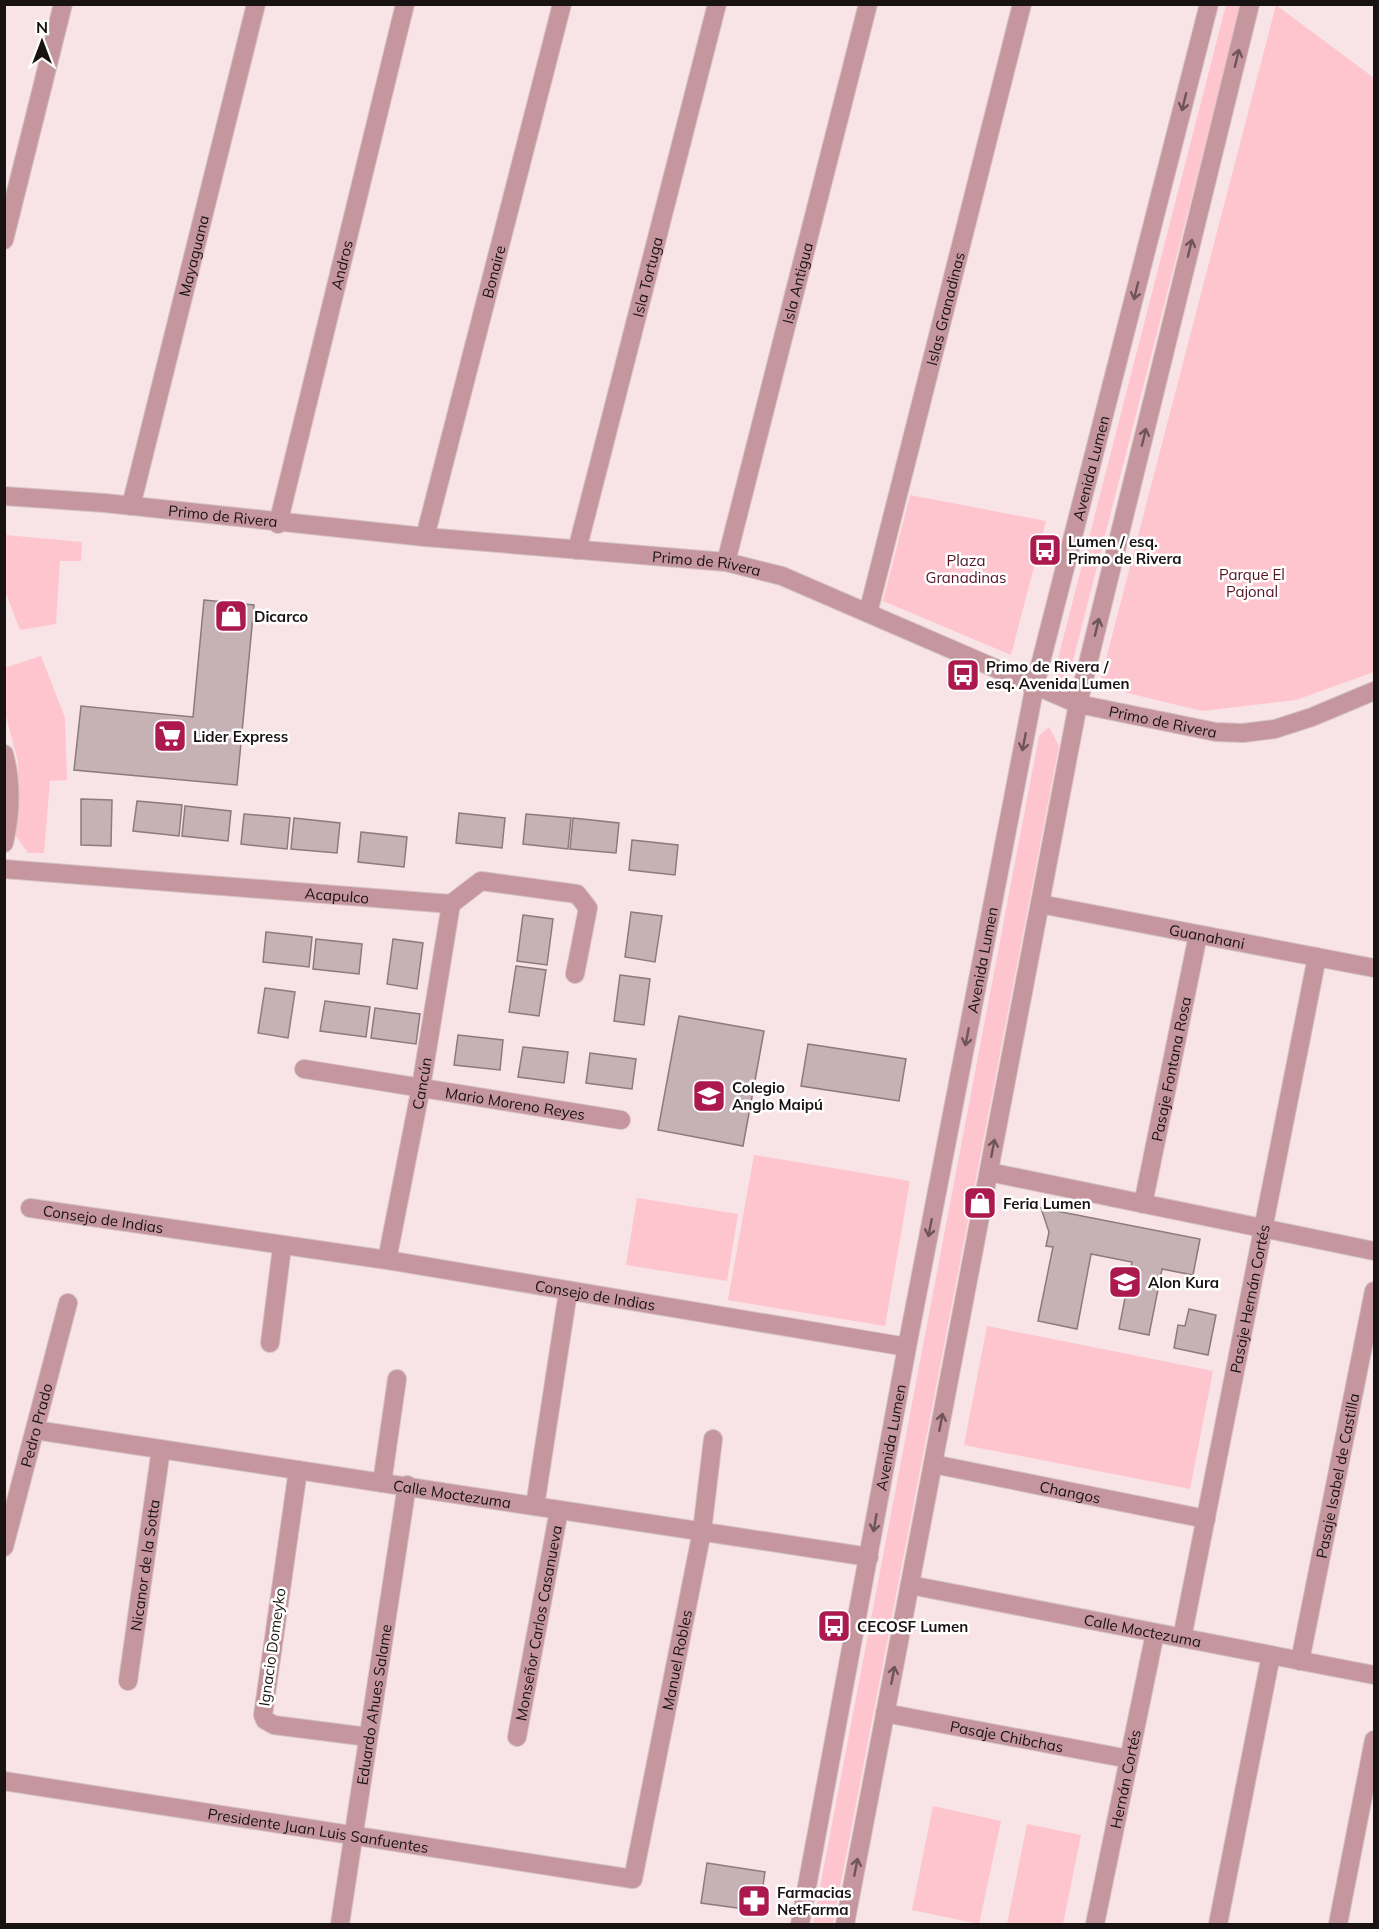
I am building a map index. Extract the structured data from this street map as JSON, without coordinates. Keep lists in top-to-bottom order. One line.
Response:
{"streets":{"street":["Mayaguana","Andros","Bonaire","Isla Tortuga","Isla Antigua","Islas Granadinas","Avenida Lumen","Primo de Rivera","Acapulco","Guanahani","Pasaje Fontana Rosa","Cancún","Mario Moreno Reyes","Consejo de Indias","Pasaje Hernán Cortés","Pedro Prado","Pasaje Isabel de Castilla","Changos","Calle Moctezuma","Nicanor de la Sotta","Monseñor Carlos Casanueva","Ignacio Domeyko","Manuel Robles","Eduardo Ahues Salame","Pasaje Chibchas","Hernán Cortés","Presidente Juan Luis Sanfuentes"]},"crossings":[["Mayaguana","Primo de Rivera"],["Andros","Primo de Rivera"],["Bonaire","Primo de Rivera"],["Isla Tortuga","Primo de Rivera"],["Isla Antigua","Primo de Rivera"],["Islas Granadinas","Primo de Rivera"],["Avenida Lumen","Primo de Rivera"],["Avenida Lumen","Consejo de Indias"],["Avenida Lumen","Calle Moctezuma"],["Acapulco","Cancún"],["Guanahani","Pasaje Fontana Rosa"],["Guanahani","Pasaje Hernán Cortés"],["Cancún","Mario Moreno Reyes"],["Cancún","Consejo de Indias"],["Consejo de Indias","Monseñor Carlos Casanueva"],["Pasaje Hernán Cortés","Changos"],["Pasaje Hernán Cortés","Calle Moctezuma"],["Pedro Prado","Calle Moctezuma"],["Pasaje Isabel de Castilla","Calle Moctezuma"],["Calle Moctezuma","Nicanor de la Sotta"],["Calle Moctezuma","Monseñor Carlos Casanueva"],["Calle Moctezuma","Ignacio Domeyko"],["Calle Moctezuma","Manuel Robles"],["Calle Moctezuma","Eduardo Ahues Salame"],["Calle Moctezuma","Hernán Cortés"],["Ignacio Domeyko","Eduardo Ahues Salame"],["Manuel Robles","Presidente Juan Luis Sanfuentes"],["Eduardo Ahues Salame","Presidente Juan Luis Sanfuentes"],["Pasaje Chibchas","Hernán Cortés"]],"parks":["Plaza Granadinas","Parque El Pajonal"],"places":{"bus stop":["Lumen / esq. Primo de Rivera","Primo de Rivera / esq. Avenida Lumen","CECOSF Lumen"],"shop":["Dicarco","Feria Lumen"],"supermarket":["Lider Express"],"school or university":["Colegio Anglo Maipú","Alon Kura"],"pharmacy":["Farmacias NetFarma"]},"north":"top"}
